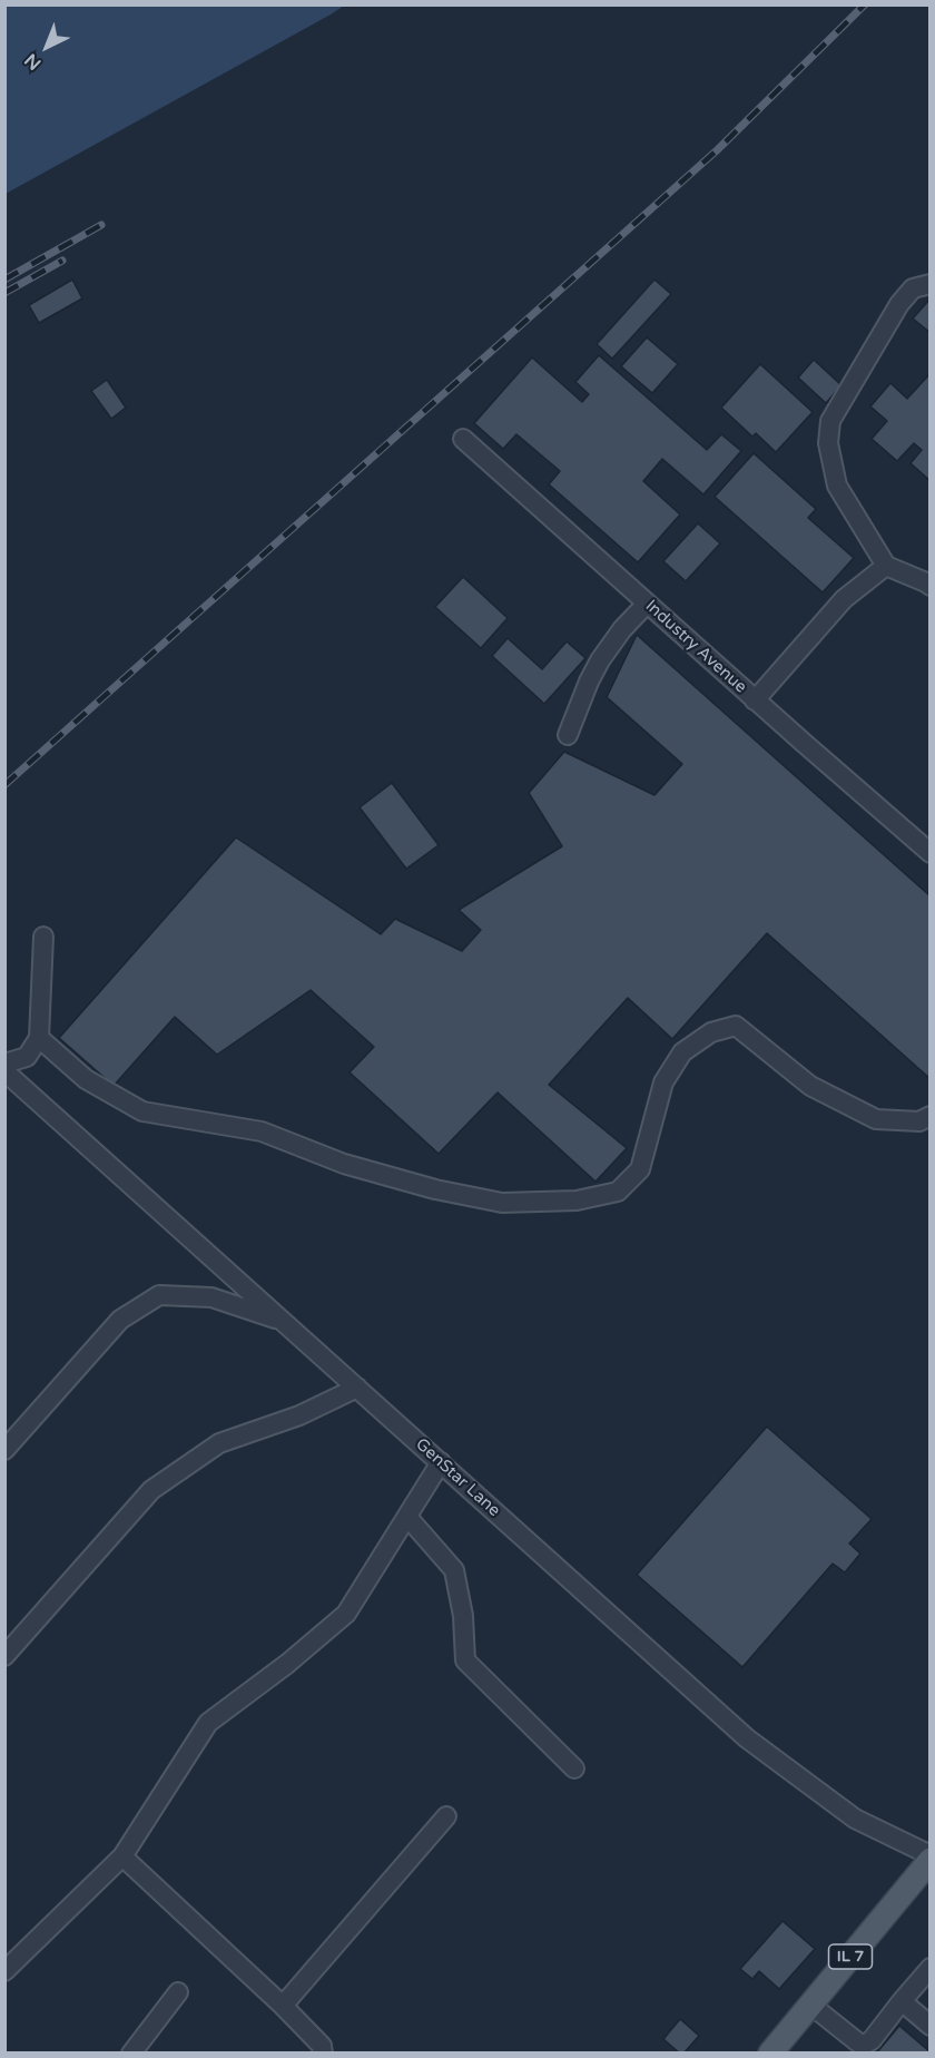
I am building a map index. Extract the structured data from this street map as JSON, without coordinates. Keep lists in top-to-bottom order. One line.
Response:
{"streets":{"main road":["IL 7"],"street":["Industry Avenue","GenStar Lane"]},"north":"bottom left"}
